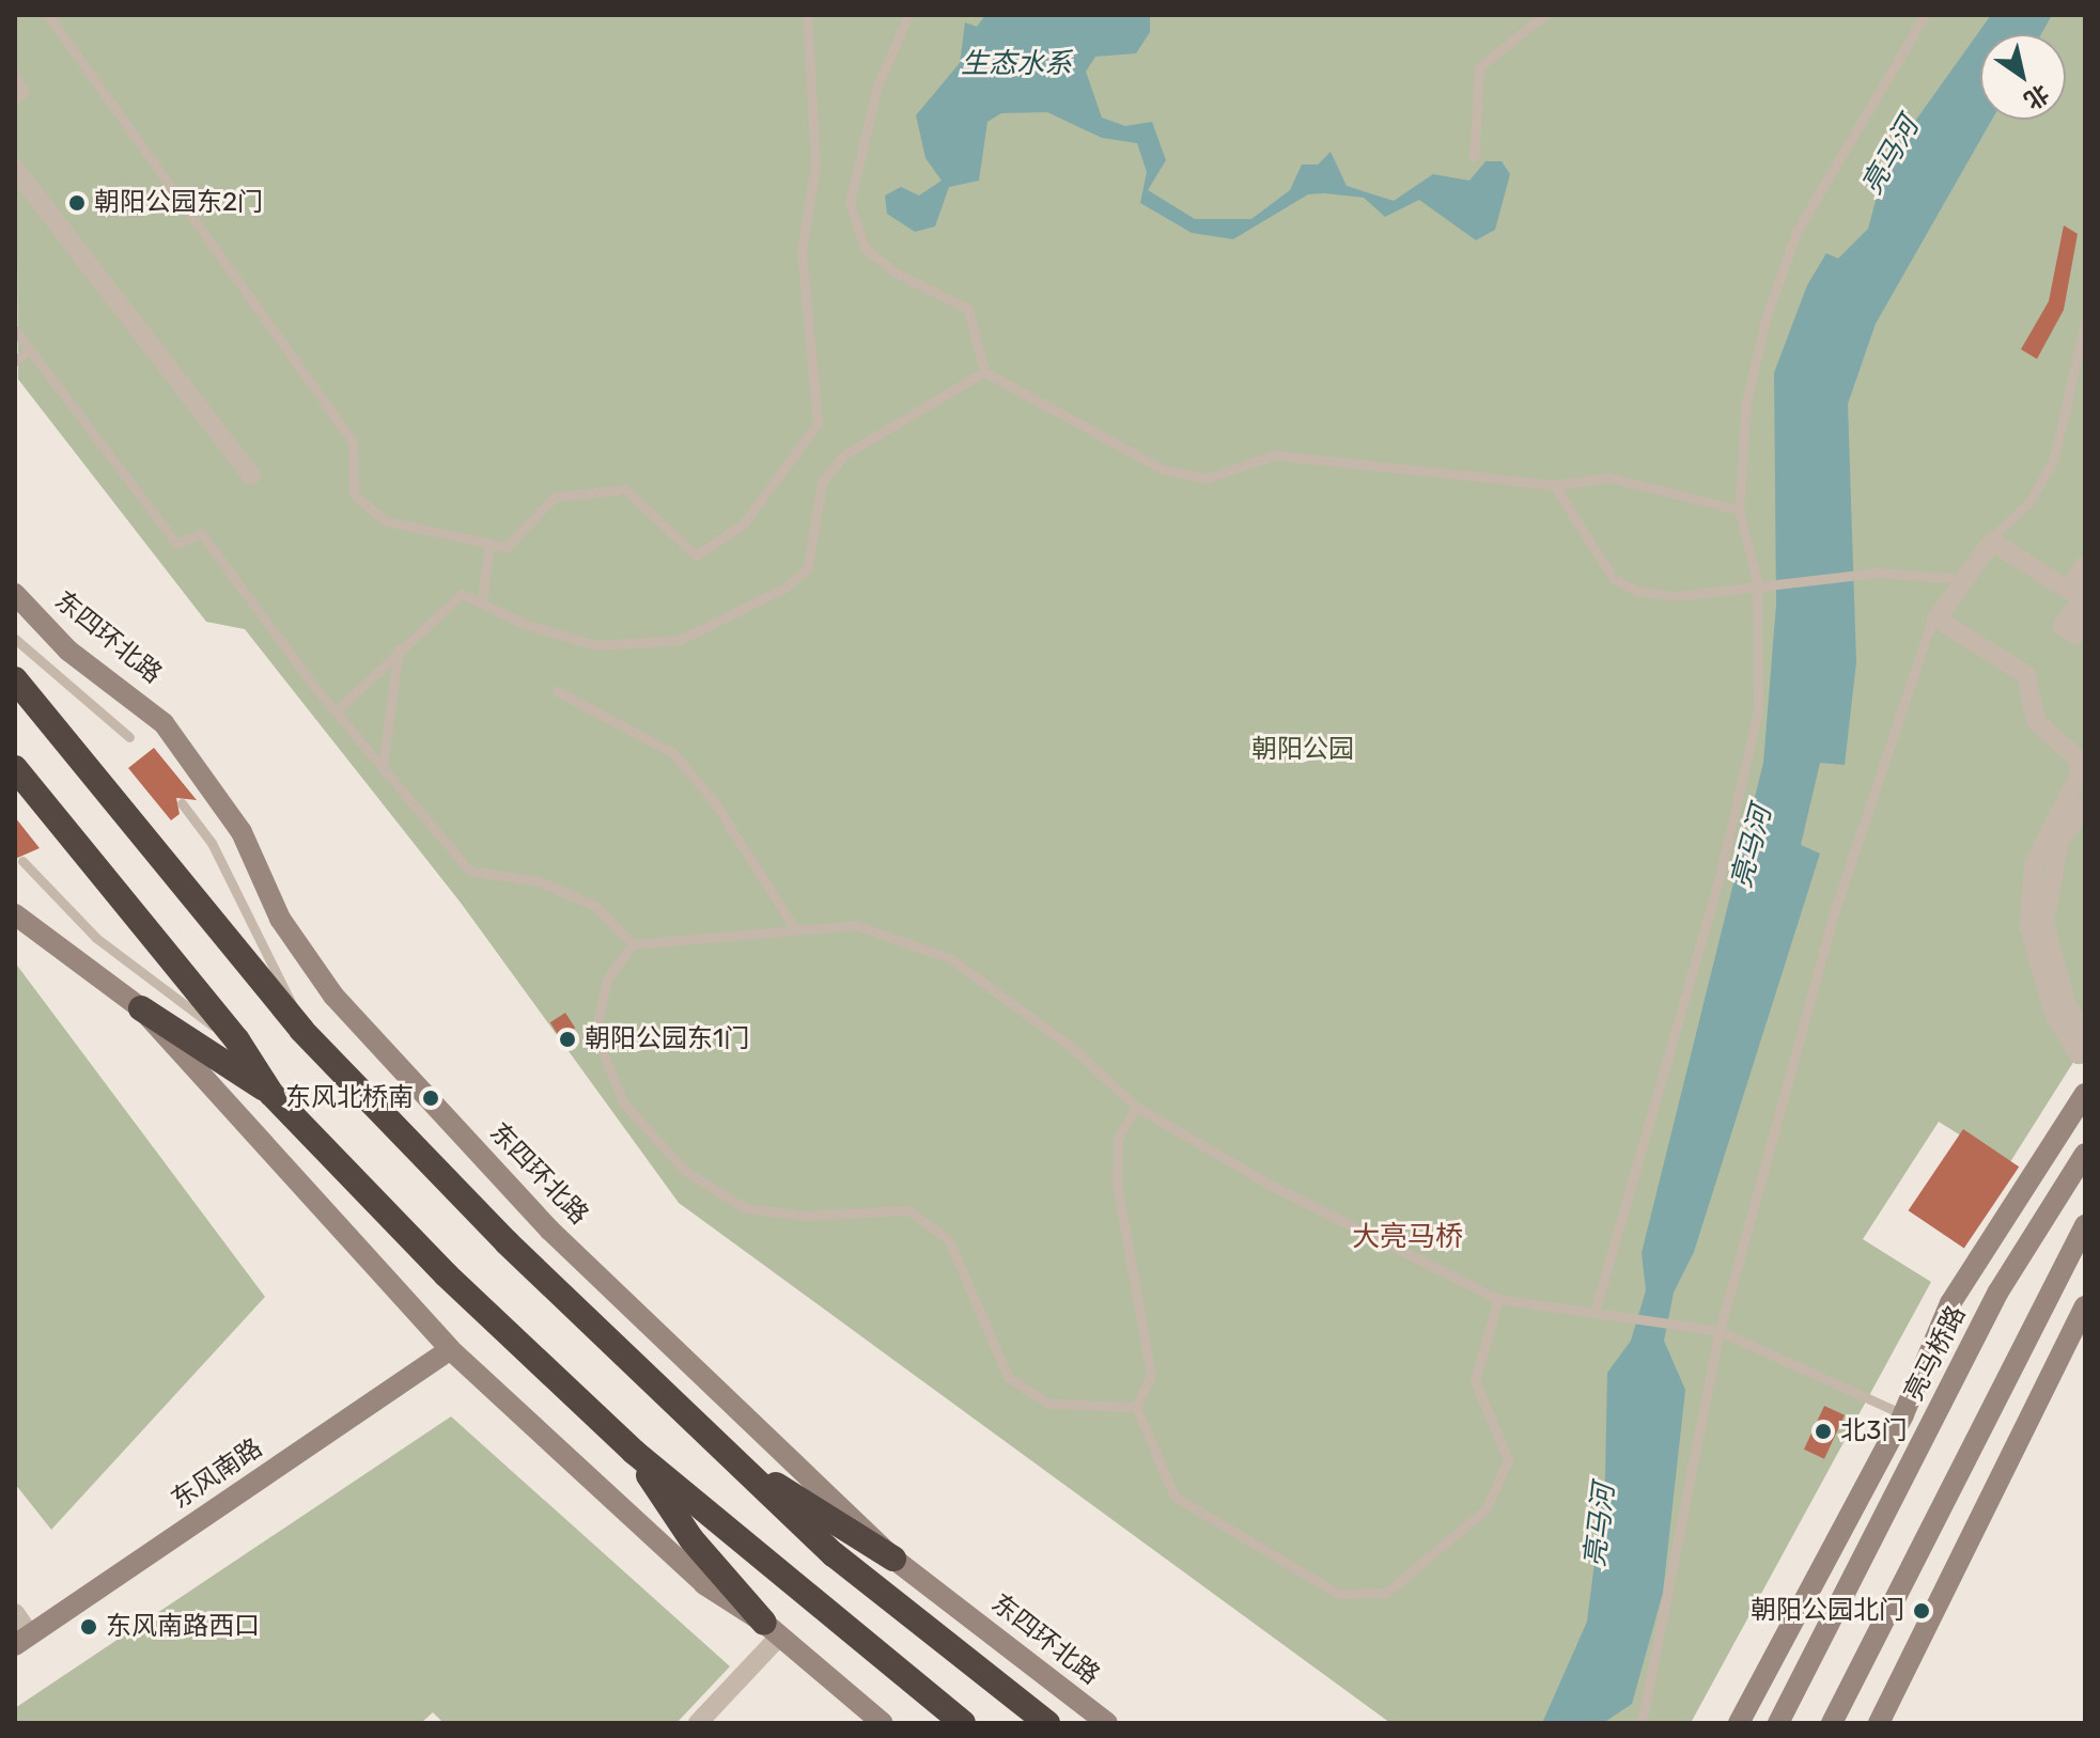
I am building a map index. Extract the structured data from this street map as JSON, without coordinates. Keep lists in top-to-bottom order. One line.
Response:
{"streets":{"street":["东四环北路","亮马桥路","东风南路"]},"districts":["大亮马桥"],"water":["生态水系","亮马河"],"parks":["朝阳公园"],"places":["朝阳公园东2门","朝阳公园东1门","东风北桥南","北3门","朝阳公园北门","东风南路西口"],"north":"bottom right"}
